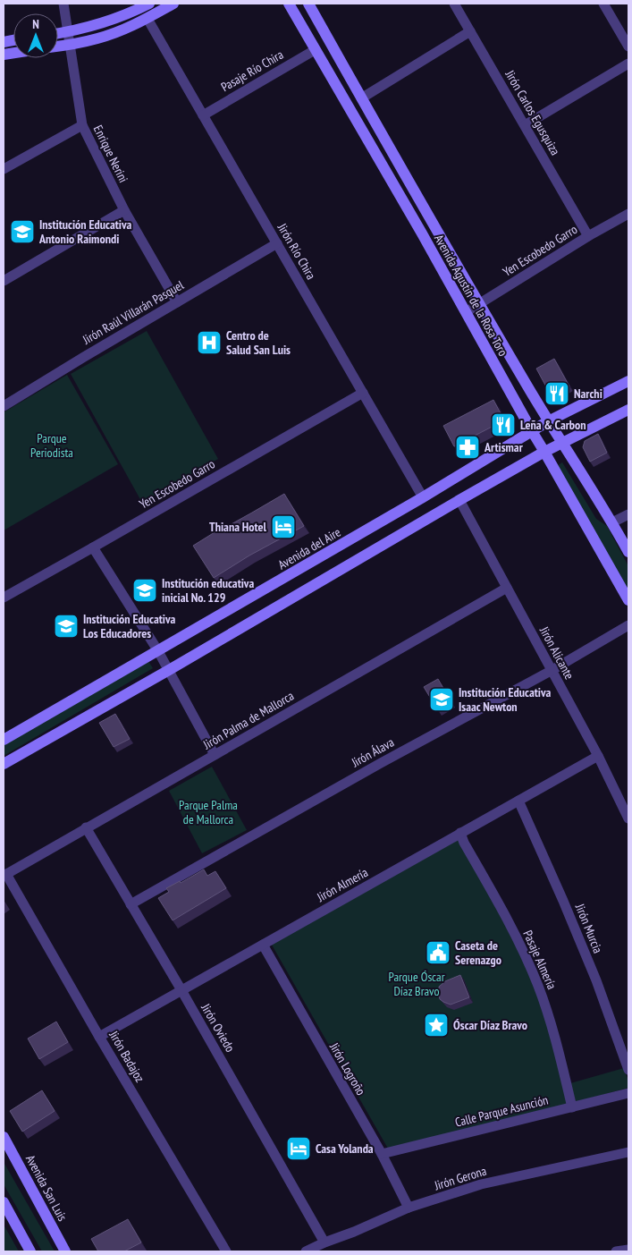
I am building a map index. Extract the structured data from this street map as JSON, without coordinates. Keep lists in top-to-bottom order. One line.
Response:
{"streets":{"main road":["Avenida Agustín de la Rosa Toro","Avenida del Aire","Avenida San Luis"],"street":["Pasaje Río Chira","Jirón Carlos Egusquiza","Enrique Nerini","Yen Escobedo Garro","Jirón Río Chira","Jirón Raúl Villarán Pasquel","Jirón Alicante","Jirón Palma de Mallorca","Jirón Álava","Jirón Almería","Jirón Murcia","Pasaje Almería","Jirón Oviedo","Jirón Badajoz","Jirón Logroño","Calle Parque Asunción","Jirón Gerona"]},"crossings":[["Pasaje Río Chira","Jirón Río Chira"],["Pasaje Río Chira","Avenida Agustín de la Rosa Toro"],["Jirón Carlos Egusquiza","Yen Escobedo Garro"],["Enrique Nerini","Jirón Raúl Villarán Pasquel"],["Yen Escobedo Garro","Jirón Río Chira"],["Yen Escobedo Garro","Avenida Agustín de la Rosa Toro"],["Jirón Río Chira","Jirón Raúl Villarán Pasquel"],["Jirón Río Chira","Avenida del Aire"],["Avenida Agustín de la Rosa Toro","Avenida del Aire"],["Jirón Alicante","Jirón Palma de Mallorca"],["Jirón Alicante","Jirón Álava"],["Jirón Alicante","Jirón Almería"],["Jirón Palma de Mallorca","Jirón Oviedo"],["Jirón Palma de Mallorca","Jirón Badajoz"],["Jirón Álava","Jirón Oviedo"],["Jirón Almería","Jirón Murcia"],["Jirón Almería","Pasaje Almería"],["Jirón Almería","Jirón Oviedo"],["Jirón Almería","Jirón Badajoz"],["Jirón Almería","Jirón Logroño"],["Pasaje Almería","Calle Parque Asunción"],["Jirón Oviedo","Jirón Gerona"],["Jirón Logroño","Calle Parque Asunción"],["Jirón Logroño","Jirón Gerona"]],"parks":["Parque Periodista","Parque Palma de Mallorca","Parque Óscar Díaz Bravo"],"places":{"school or university":["Institución Educativa Antonio Raimondi","Institución educativa inicial No. 129","Institución Educativa Los Educadores","Institución Educativa Isaac Newton"],"hospital":["Centro de Salud San Luis"],"restaurant":["Narchi","Leña & Carbon"],"pharmacy":["Artismar"],"hotel":["Thiana Hotel","Casa Yolanda"],"public building":["Caseta de Serenazgo"],"place":["Óscar Díaz Bravo"]},"north":"top"}
